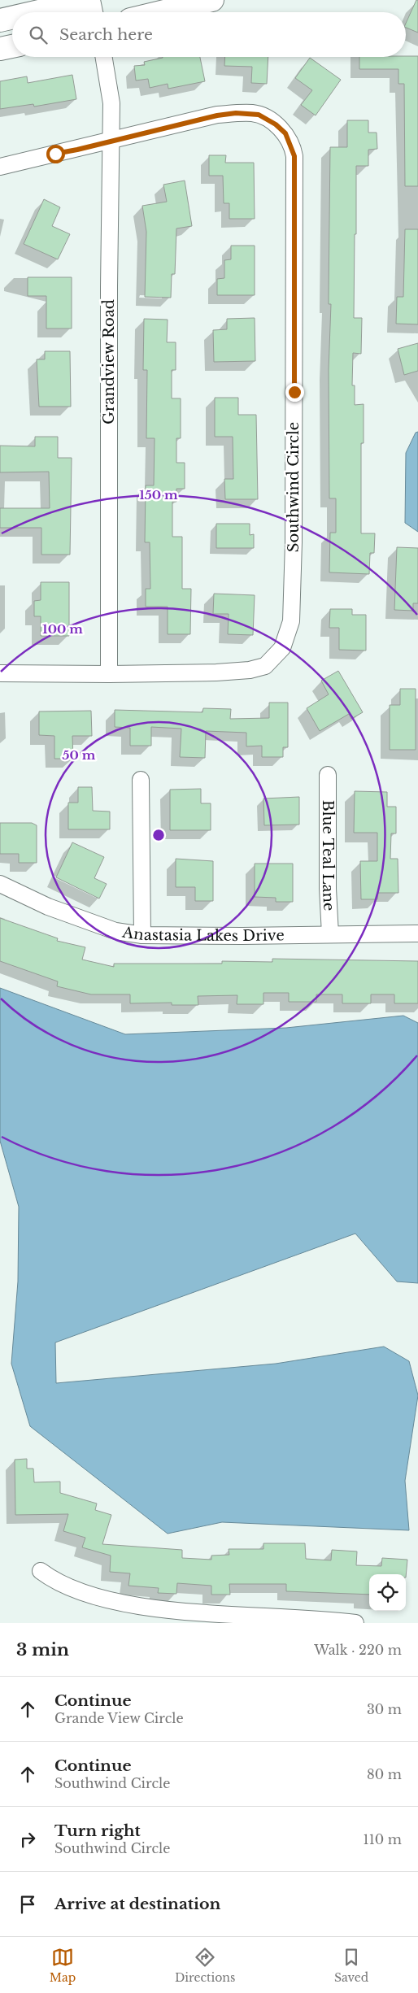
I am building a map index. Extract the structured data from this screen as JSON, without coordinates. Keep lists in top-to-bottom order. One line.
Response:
{"streets":{"street":["Grandview Road","Southwind Circle","Blue Teal Lane","Anastasia Lakes Drive"]},"crossings":[["Grandview Road","Southwind Circle"],["Blue Teal Lane","Anastasia Lakes Drive"]],"page":{"search":"Search here","heading":["3 min","Walk · 220 m"],"list":[["Continue","Grande View Circle","30 m"],["Continue","Southwind Circle","80 m"],["Turn right","Southwind Circle","110 m"],"Arrive at destination"],"nav":["Map","Directions","Saved"]},"rings":["150 m","100 m","50 m"]}
